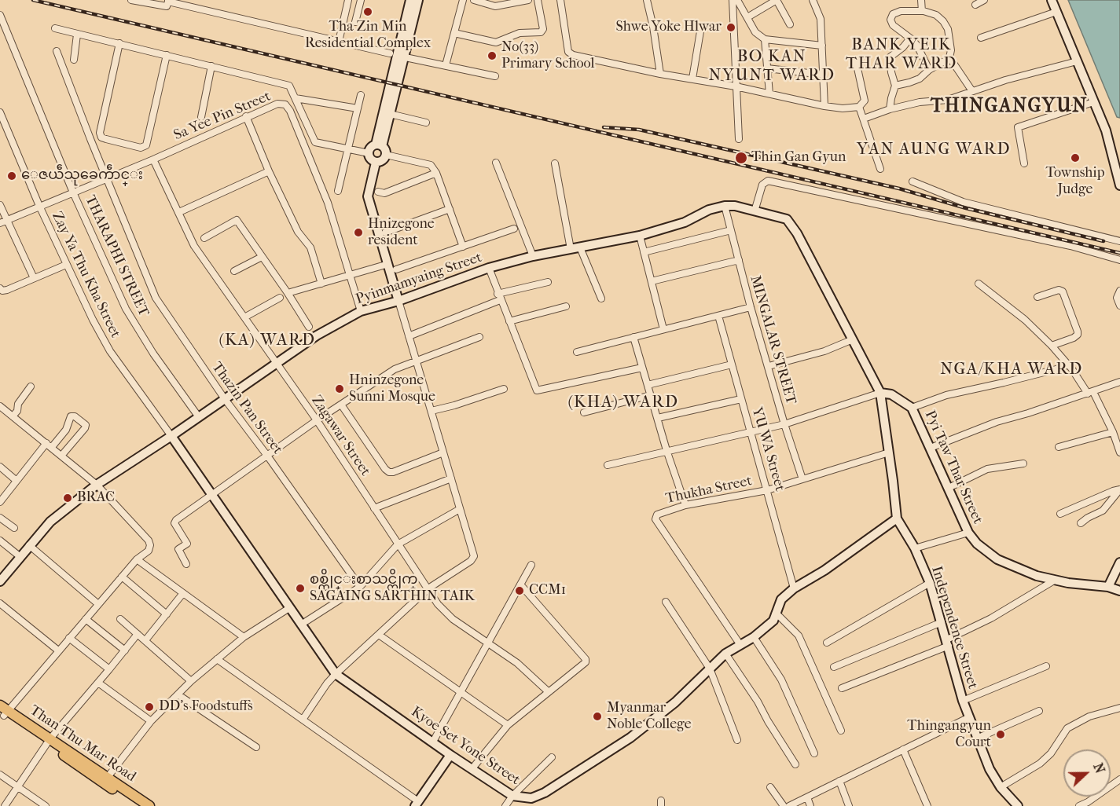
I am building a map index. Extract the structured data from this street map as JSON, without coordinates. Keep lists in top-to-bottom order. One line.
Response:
{"streets":{"main road":["Than Thu Mar Road"],"street":["Sa Yee Pin Street","THARAPHI STREET","Zay Ya Thu Kha Street","Pyinmamyaing Street","MINGALAR STREET","Thazin Pan Street","Zagawar Street","YU WA Street","Pyi Taw Thar Street","Thukha Street","Independence Street","Kyoe Set Yone Street"]},"crossings":[["Sa Yee Pin Street","THARAPHI STREET"],["Sa Yee Pin Street","Zay Ya Thu Kha Street"],["Sa Yee Pin Street","Thazin Pan Street"],["Sa Yee Pin Street","Zagawar Street"],["THARAPHI STREET","Pyinmamyaing Street"],["Zay Ya Thu Kha Street","Pyinmamyaing Street"],["Zay Ya Thu Kha Street","Kyoe Set Yone Street"],["Pyinmamyaing Street","MINGALAR STREET"],["Pyinmamyaing Street","Thazin Pan Street"],["Pyinmamyaing Street","Zagawar Street"],["Pyinmamyaing Street","Independence Street"],["Pyinmamyaing Street","Kyoe Set Yone Street"],["MINGALAR STREET","Thukha Street"],["YU WA Street","Thukha Street"],["YU WA Street","Kyoe Set Yone Street"],["Pyi Taw Thar Street","Independence Street"],["Thukha Street","Independence Street"],["Thukha Street","Kyoe Set Yone Street"],["Independence Street","Kyoe Set Yone Street"]],"districts":["BANK YEIK THAR WARD","BO KAN NYUNT WARD","THINGANGYUN","YAN AUNG WARD","(KA) WARD","NGA/KHA WARD","(KHA) WARD"],"places":["Tha Zin Min Residential Complex","Shwe Yoke Hlwar","No(33) Primary School","Thin Gan Gyun","Township Judge","ေဇယဵသုခေကဵာင္း","Hnizegone resident","Hninzegone Sunni Mosque","BRAC","စစ္ကိုင္းစာသင္တိုက္ SAGAING SARTHIN TAIK","CCM1","DD's Foodstuffs","Myanmar Noble College","Thingangyun Court"],"north":"right"}
